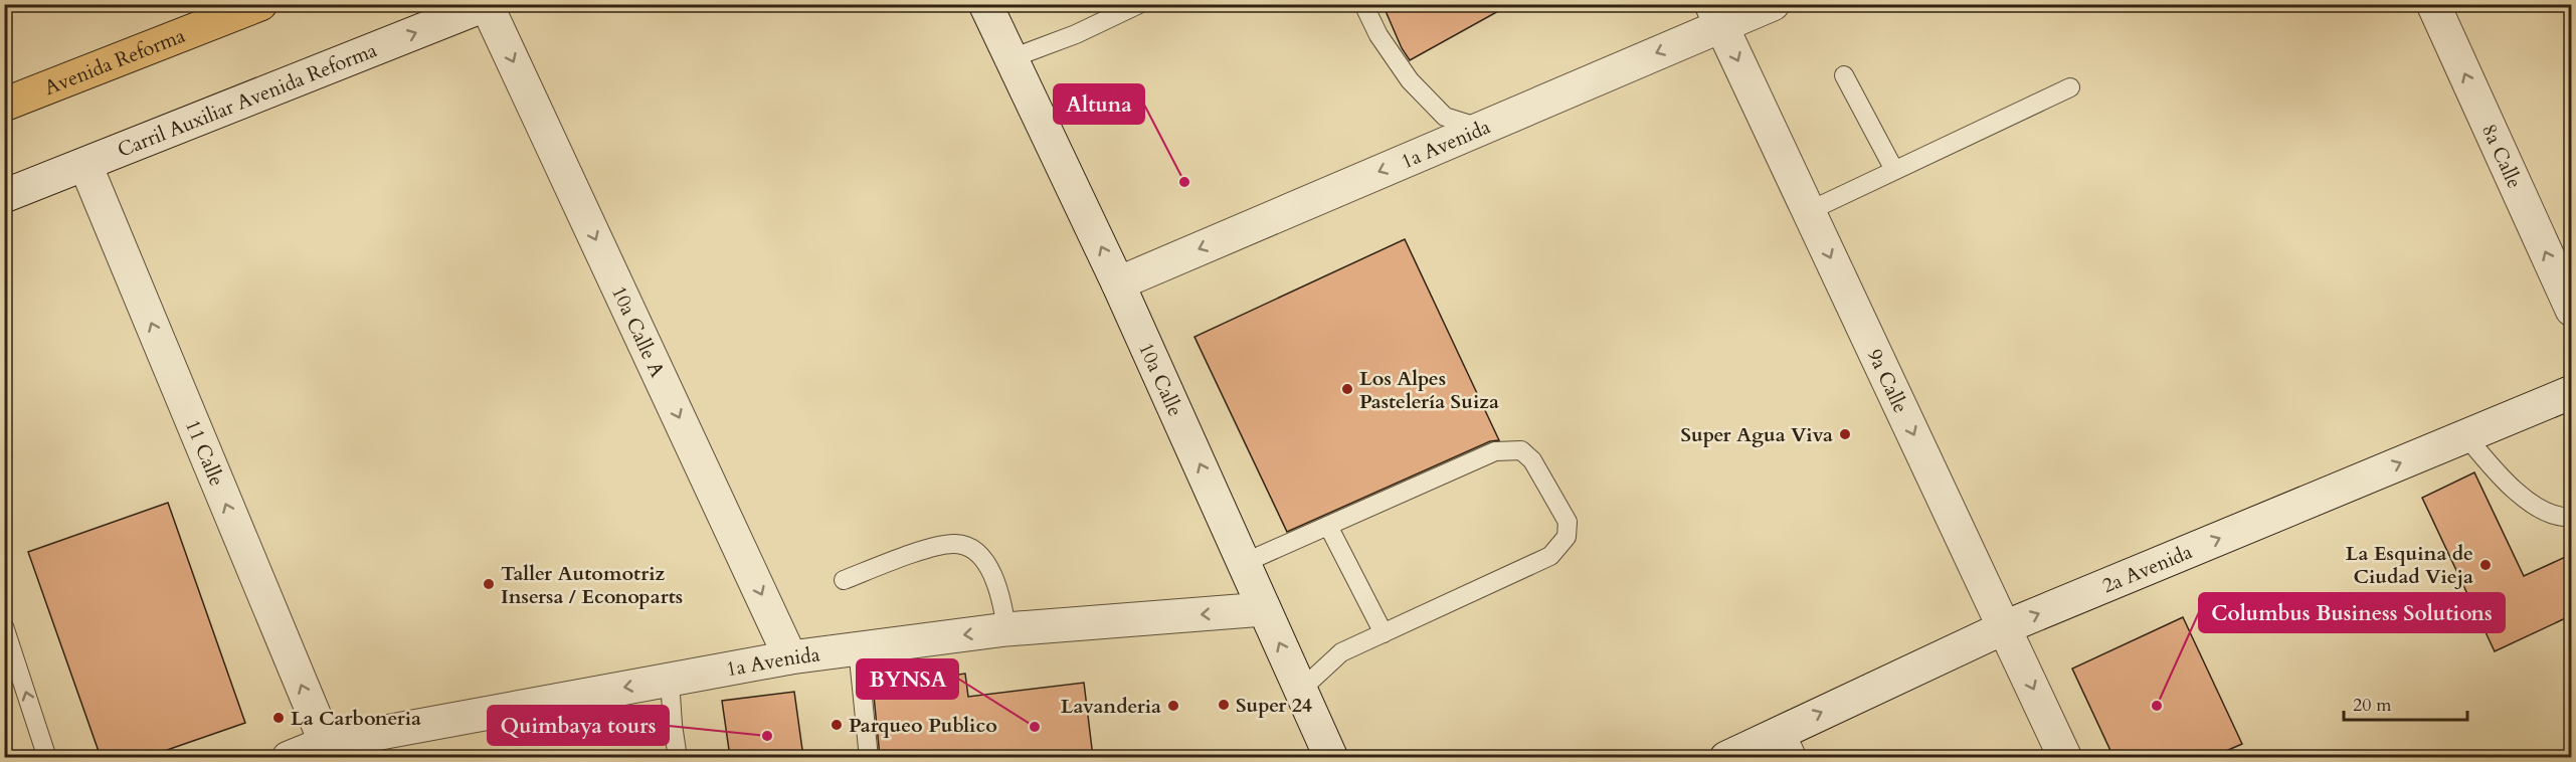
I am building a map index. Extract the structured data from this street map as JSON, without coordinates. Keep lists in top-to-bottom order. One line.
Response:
{"streets":{"main road":["Avenida Reforma"],"street":["Carril Auxiliar Avenida Reforma","1a Avenida","8a Calle","10a Calle A","10a Calle","9a Calle","11 Calle","2a Avenida"]},"crossings":[["Carril Auxiliar Avenida Reforma","10a Calle A"],["Carril Auxiliar Avenida Reforma","11 Calle"],["1a Avenida","10a Calle A"],["1a Avenida","10a Calle"],["1a Avenida","9a Calle"],["1a Avenida","11 Calle"],["9a Calle","2a Avenida"]],"one_way":["Carril Auxiliar Avenida Reforma","1a Avenida","8a Calle","10a Calle A","10a Calle","9a Calle","11 Calle","2a Avenida"],"places":["Altuna","Los Alpes Pastelería Suiza","Super Agua Viva","La Esquina de Ciudad Vieja","Taller Automotriz Insersa / Econoparts","Super 24","Lavanderia","Columbus Business Solutions","La Carboneria","Parqueo Publico","BYNSA","Quimbaya tours"],"scale_bar":"20 m"}
